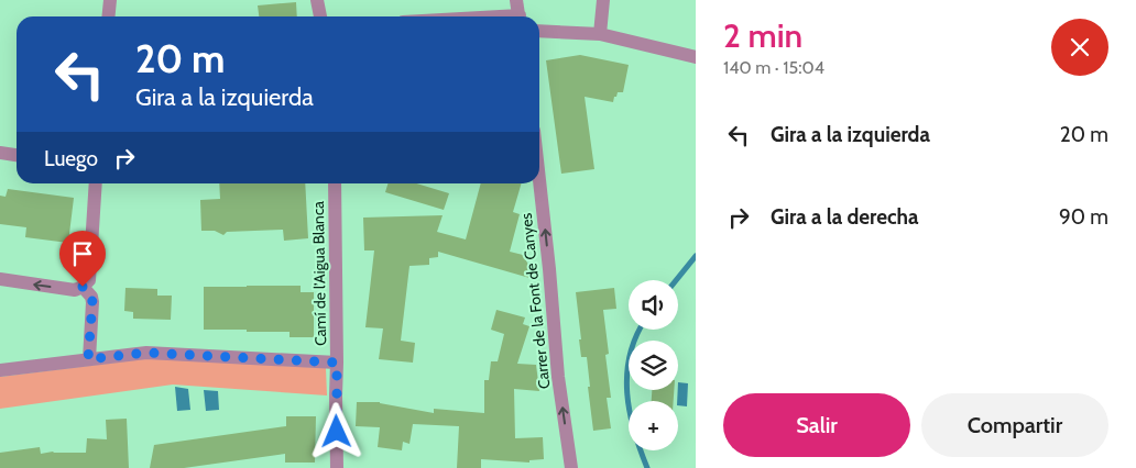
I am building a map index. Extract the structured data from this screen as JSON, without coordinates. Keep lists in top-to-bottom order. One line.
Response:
{"streets":{"street":["Camí de l’Aigua Blanca","Carrer de la Font de Canyes"]},"one_way":["Carrer de la Font de Canyes"],"page":{"heading":["2 min","140 m · 15:04"],"turn":["20 m","Gira a la izquierda"],"list":[{"name":"Gira a la izquierda","value":"20 m"},{"name":"Gira a la derecha","value":"90 m"}],"then":"Luego","map_buttons":"+","buttons":["Salir","Compartir"]}}
